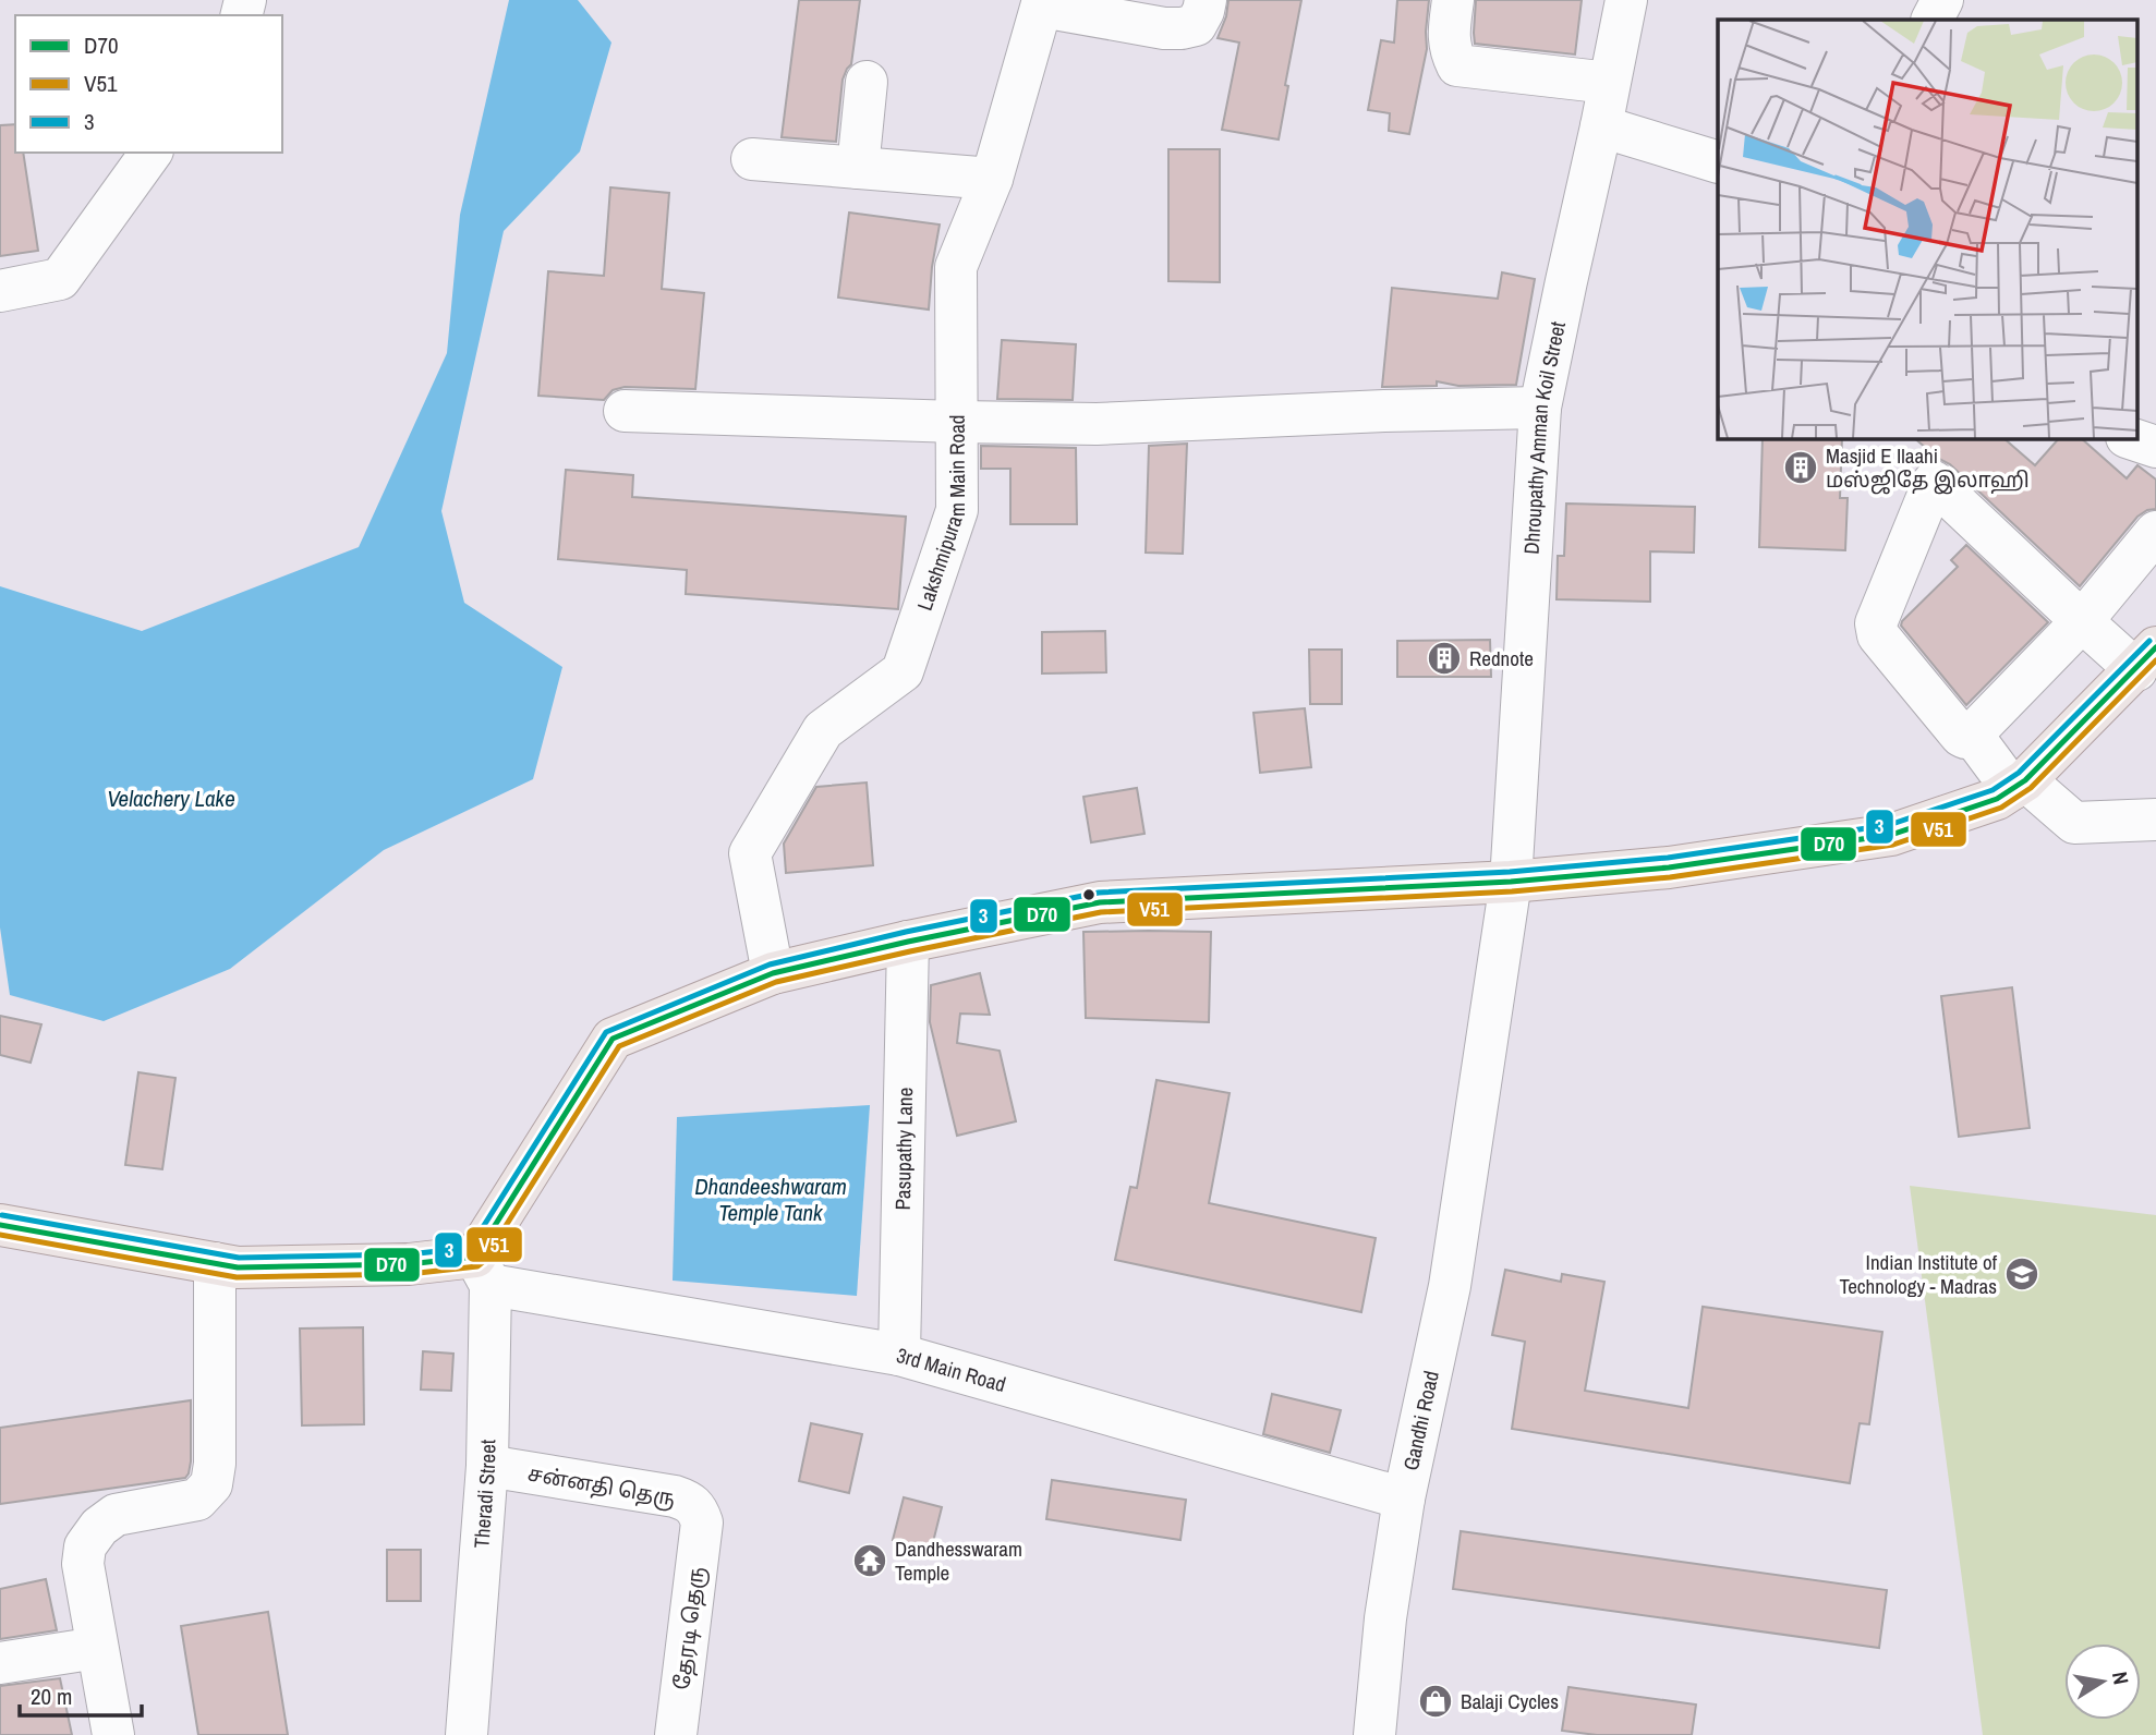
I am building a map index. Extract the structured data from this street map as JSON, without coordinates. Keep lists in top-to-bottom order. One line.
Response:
{"streets":{"street":["Dhroupathy Amman Koil Street","Lakshmipuram Main Road","Pasupathy Lane","3rd Main Road","Gandhi Road","சன்னதி தெரு","Theradi Street","தேரடி தெரு"]},"crossings":[["Dhroupathy Amman Koil Street","Gandhi Road"],["Pasupathy Lane","3rd Main Road"],["3rd Main Road","Gandhi Road"],["3rd Main Road","Theradi Street"],["சன்னதி தெரு","Theradi Street"],["சன்னதி தெரு","தேரடி தெரு"]],"water":["Velachery Lake","Dhandeeshwaram Temple Tank"],"places":{"building":["Masjid E Ilaahi மஸ்ஜிதே இலாஹி","Rednote"],"school or university":["Indian Institute of Technology - Madras"],"temple":["Dandhesswaram Temple"],"shop":["Balaji Cycles"]},"lines":["transit line 3","transit line D70","transit line V51"],"legend":["D70","V51","3"],"scale_bar":"20 m","north":"right"}
